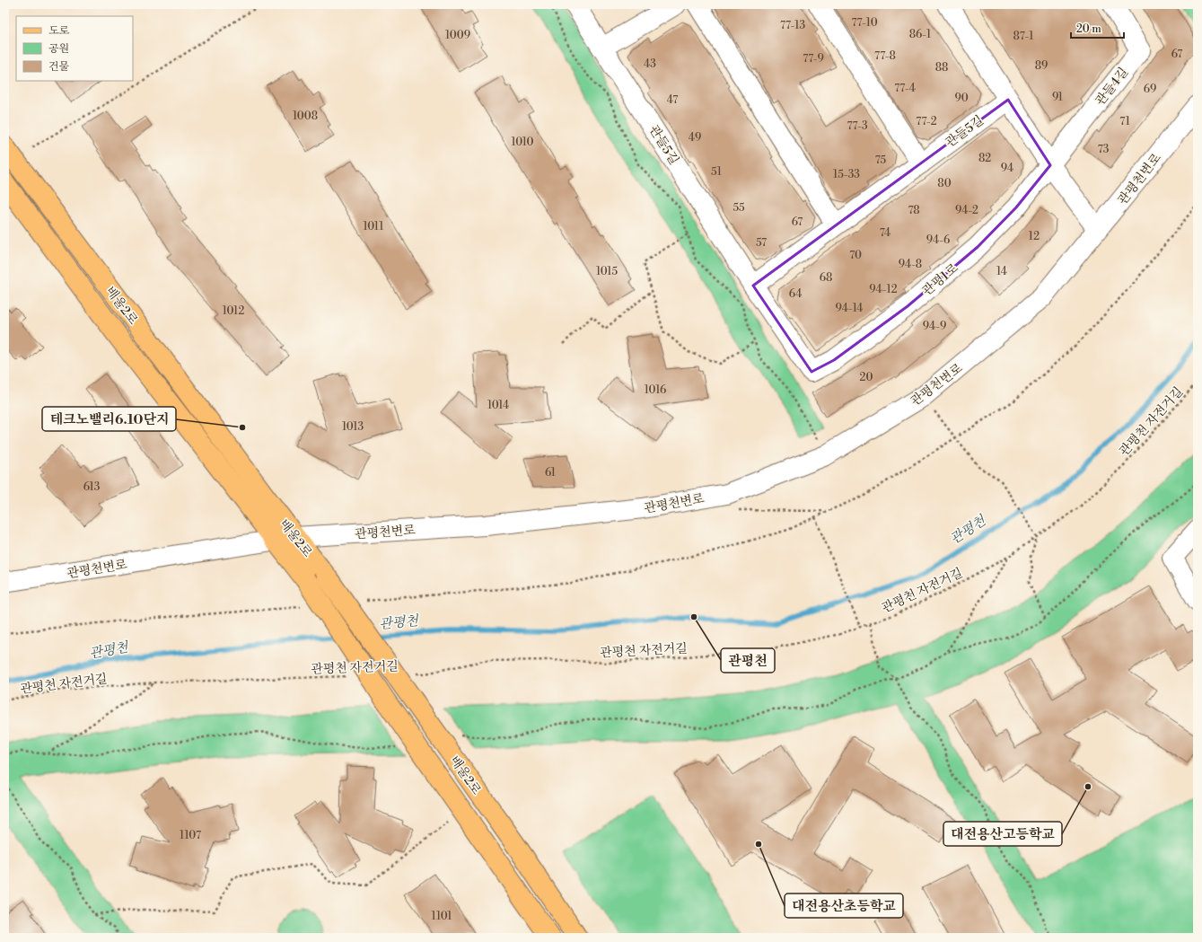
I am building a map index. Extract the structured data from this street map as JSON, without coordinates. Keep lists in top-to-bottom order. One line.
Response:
{"streets":{"main road":["배울2로"],"street":["관들4길","관들5길","관평천변로","관평1로"],"path":["관평천 자전거길"]},"crossings":[["관들4길","관평1로"],["관들5길","관평1로"],["관평천변로","배울2로"]],"water":["관평천"],"places":["테크노밸리6.10단지","관평천","대전용산고등학교","대전용산초등학교"],"house_numbers":["77-10","77-13","86-1","1009","87-1","67","77-8","77-9","43","89","88","77-4","69","91","90","47","1008","77-2","71","77-3","49","1010","73","82","75","94","51","15-33","80","55","78","94-2","67","1011","74","12","94-6","57","70","94-8","1015","14","68","94-12","64","94-14","1012","94-9","20","1016","1014","1013","61","613","1107","1101"],"legend":["도로","공원","건물"],"scale_bar":"20 m"}
